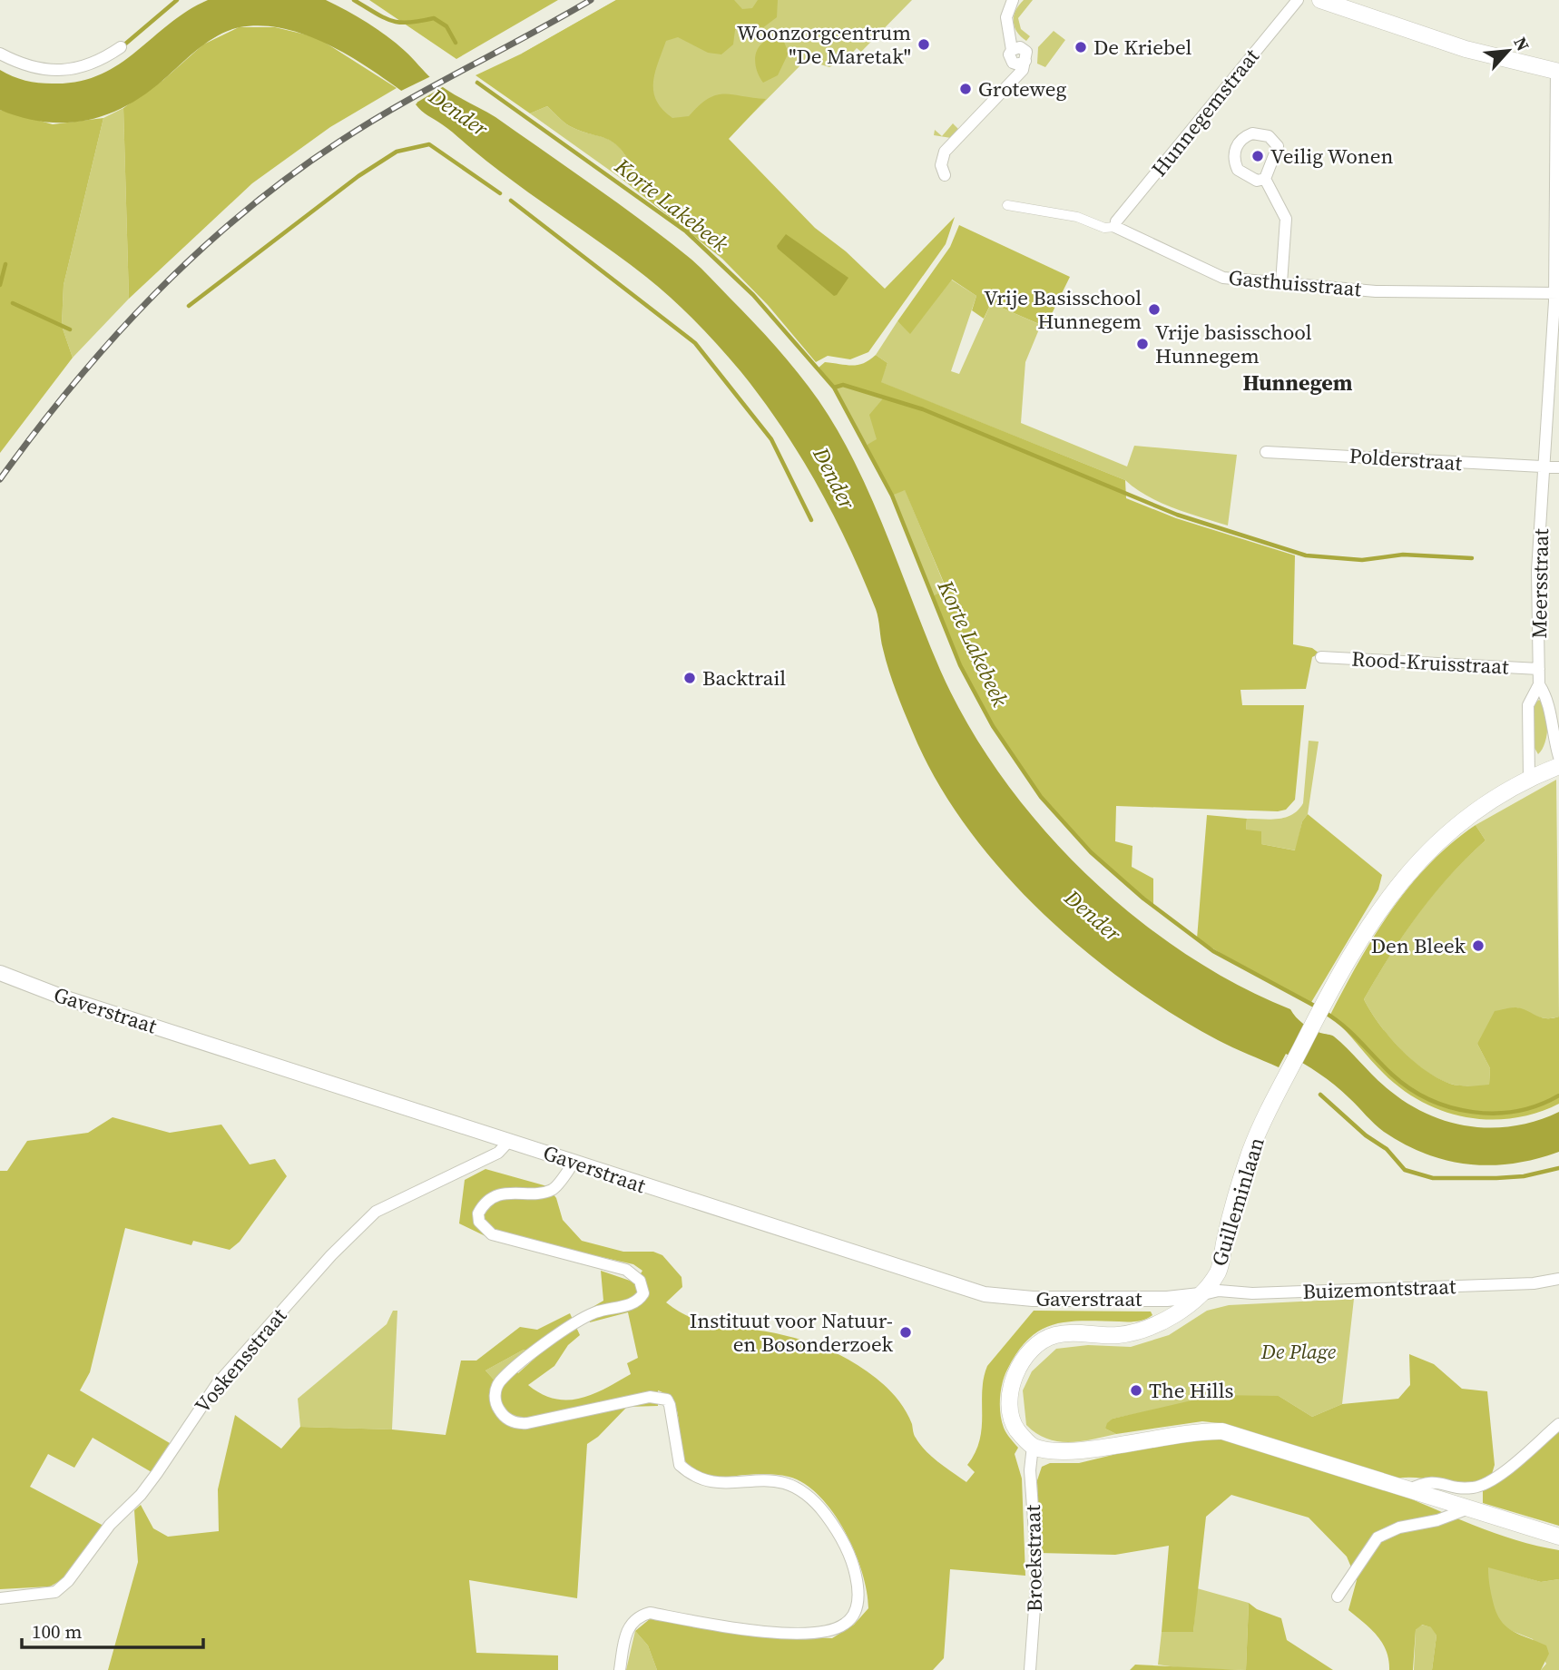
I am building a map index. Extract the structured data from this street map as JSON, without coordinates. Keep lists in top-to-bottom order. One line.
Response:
{"streets":{"main road":["Guilleminlaan"],"street":["Hunnegemstraat","Gasthuisstraat","Polderstraat","Meersstraat","Rood-Kruisstraat","Gaverstraat","Buizemontstraat","Voskensstraat","Broekstraat"]},"crossings":[["Hunnegemstraat","Gasthuisstraat"],["Gasthuisstraat","Meersstraat"],["Polderstraat","Meersstraat"],["Meersstraat","Rood-Kruisstraat"],["Meersstraat","Guilleminlaan"],["Gaverstraat","Guilleminlaan"],["Gaverstraat","Buizemontstraat"],["Gaverstraat","Voskensstraat"],["Guilleminlaan","Buizemontstraat"],["Guilleminlaan","Broekstraat"]],"districts":["Hunnegem"],"water":["Dender","Korte Lakebeek"],"parks":["De Plage"],"places":["Woonzorgcentrum \"De Maretak\"","De Kriebel","Groteweg","Veilig Wonen","Vrije Basisschool Hunnegem","Vrije basisschool Hunnegem","Backtrail","Den Bleek","Instituut voor Natuur- en Bosonderzoek","The Hills"],"scale_bar":"100 m","north":"top right"}
